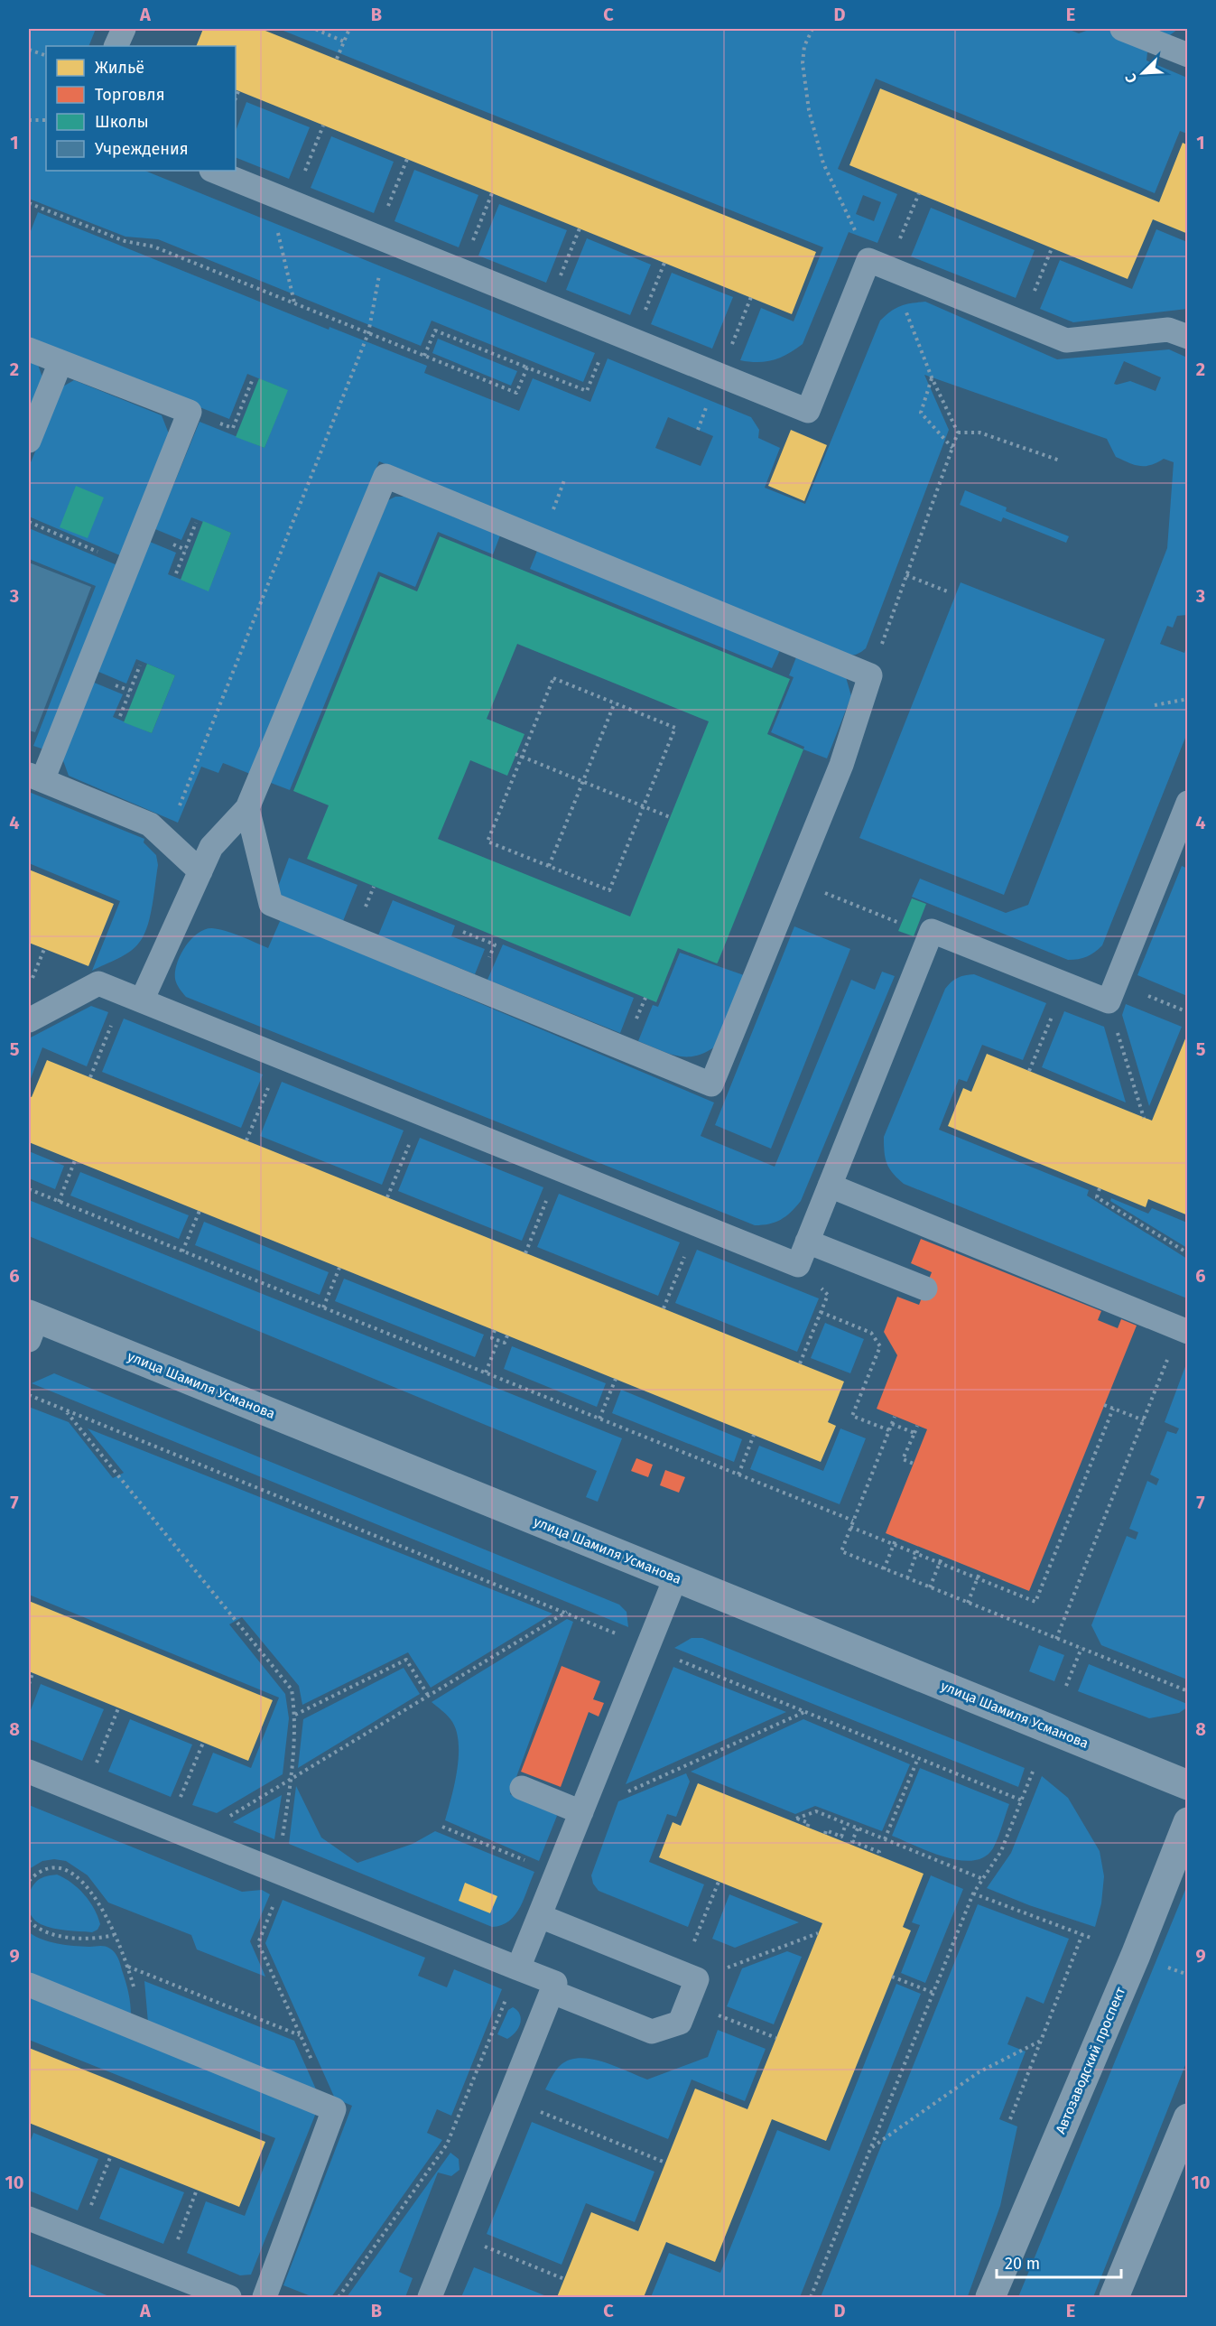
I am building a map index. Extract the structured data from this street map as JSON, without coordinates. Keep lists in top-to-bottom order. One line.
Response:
{"streets":{"street":["улица Шамиля Усманова","Автозаводский проспект"]},"legend":["Жильё","Торговля","Школы","Учреждения"],"scale_bar":"20 m","north":"bottom left","grid":{"columns":["A","B","C","D","E"],"rows":["1","2","3","4","5","6","7","8","9","10"]}}
